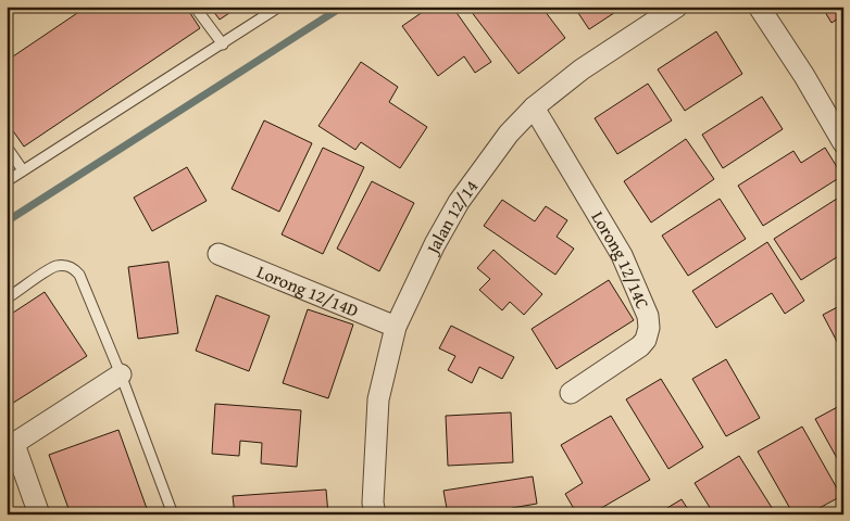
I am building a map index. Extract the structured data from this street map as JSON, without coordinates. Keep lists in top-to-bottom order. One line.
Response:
{"streets":{"street":["Jalan 12/14","Lorong 12/14C","Lorong 12/14D"]},"crossings":[["Jalan 12/14","Lorong 12/14C"],["Jalan 12/14","Lorong 12/14D"]]}
